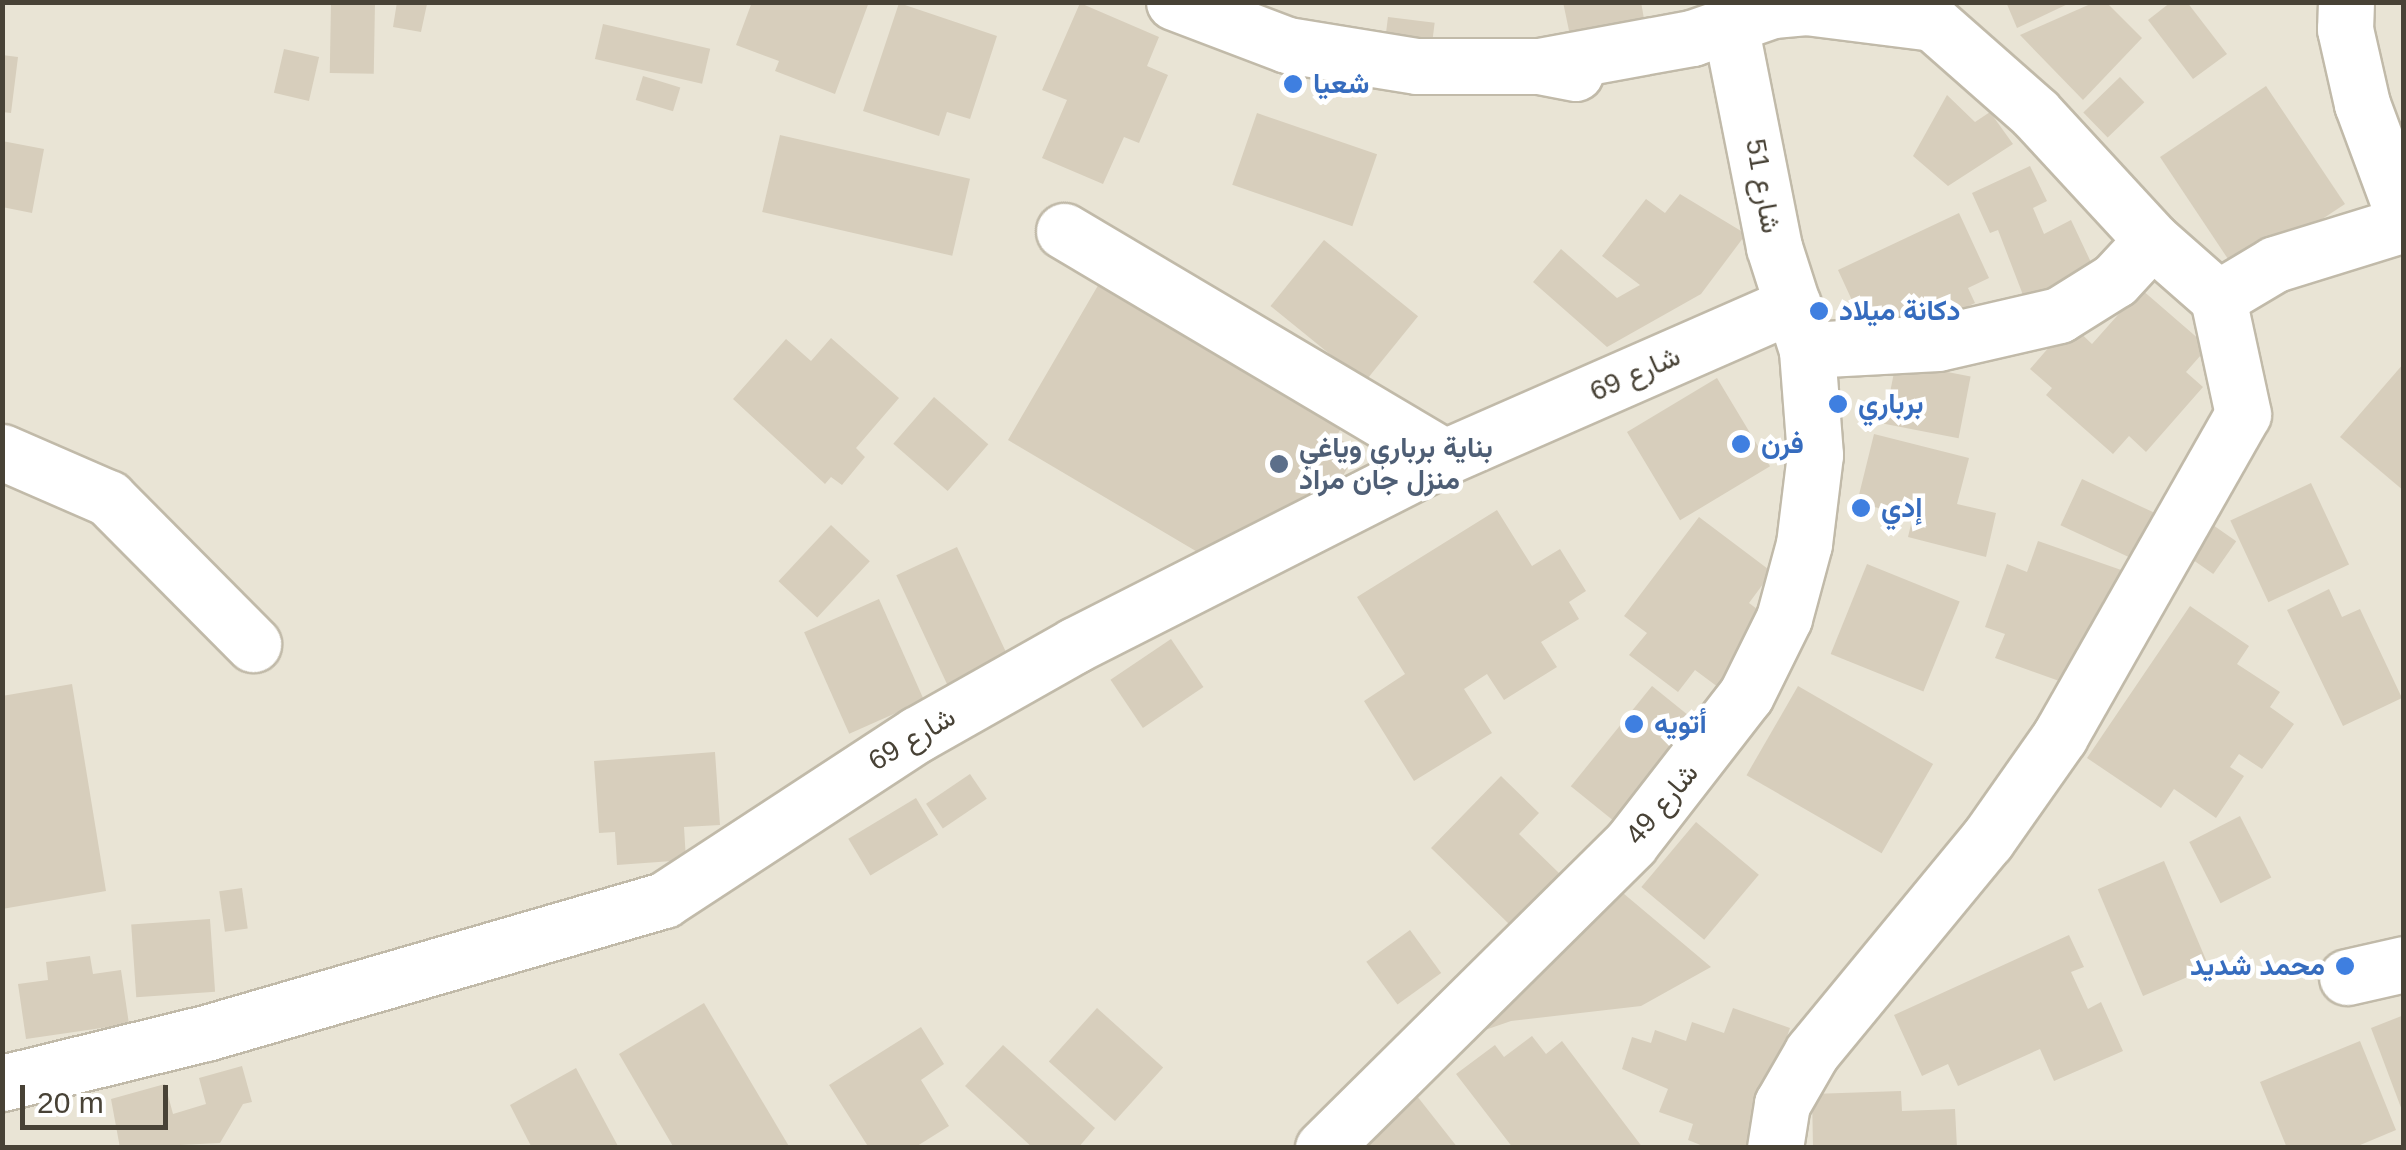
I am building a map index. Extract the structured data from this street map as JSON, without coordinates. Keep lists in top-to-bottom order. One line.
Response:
{"streets":{"street":["شارع 51","شارع 69","شارع 49"]},"crossings":[["شارع 51","شارع 49"],["شارع 69","شارع 49"]],"places":["شعيا","دكانة ميلاد","برباري","فرن","بناية برباري وياغي منزل جان مراد","إدي","أتويه","محمد شديد"],"scale_bar":"20 m"}
